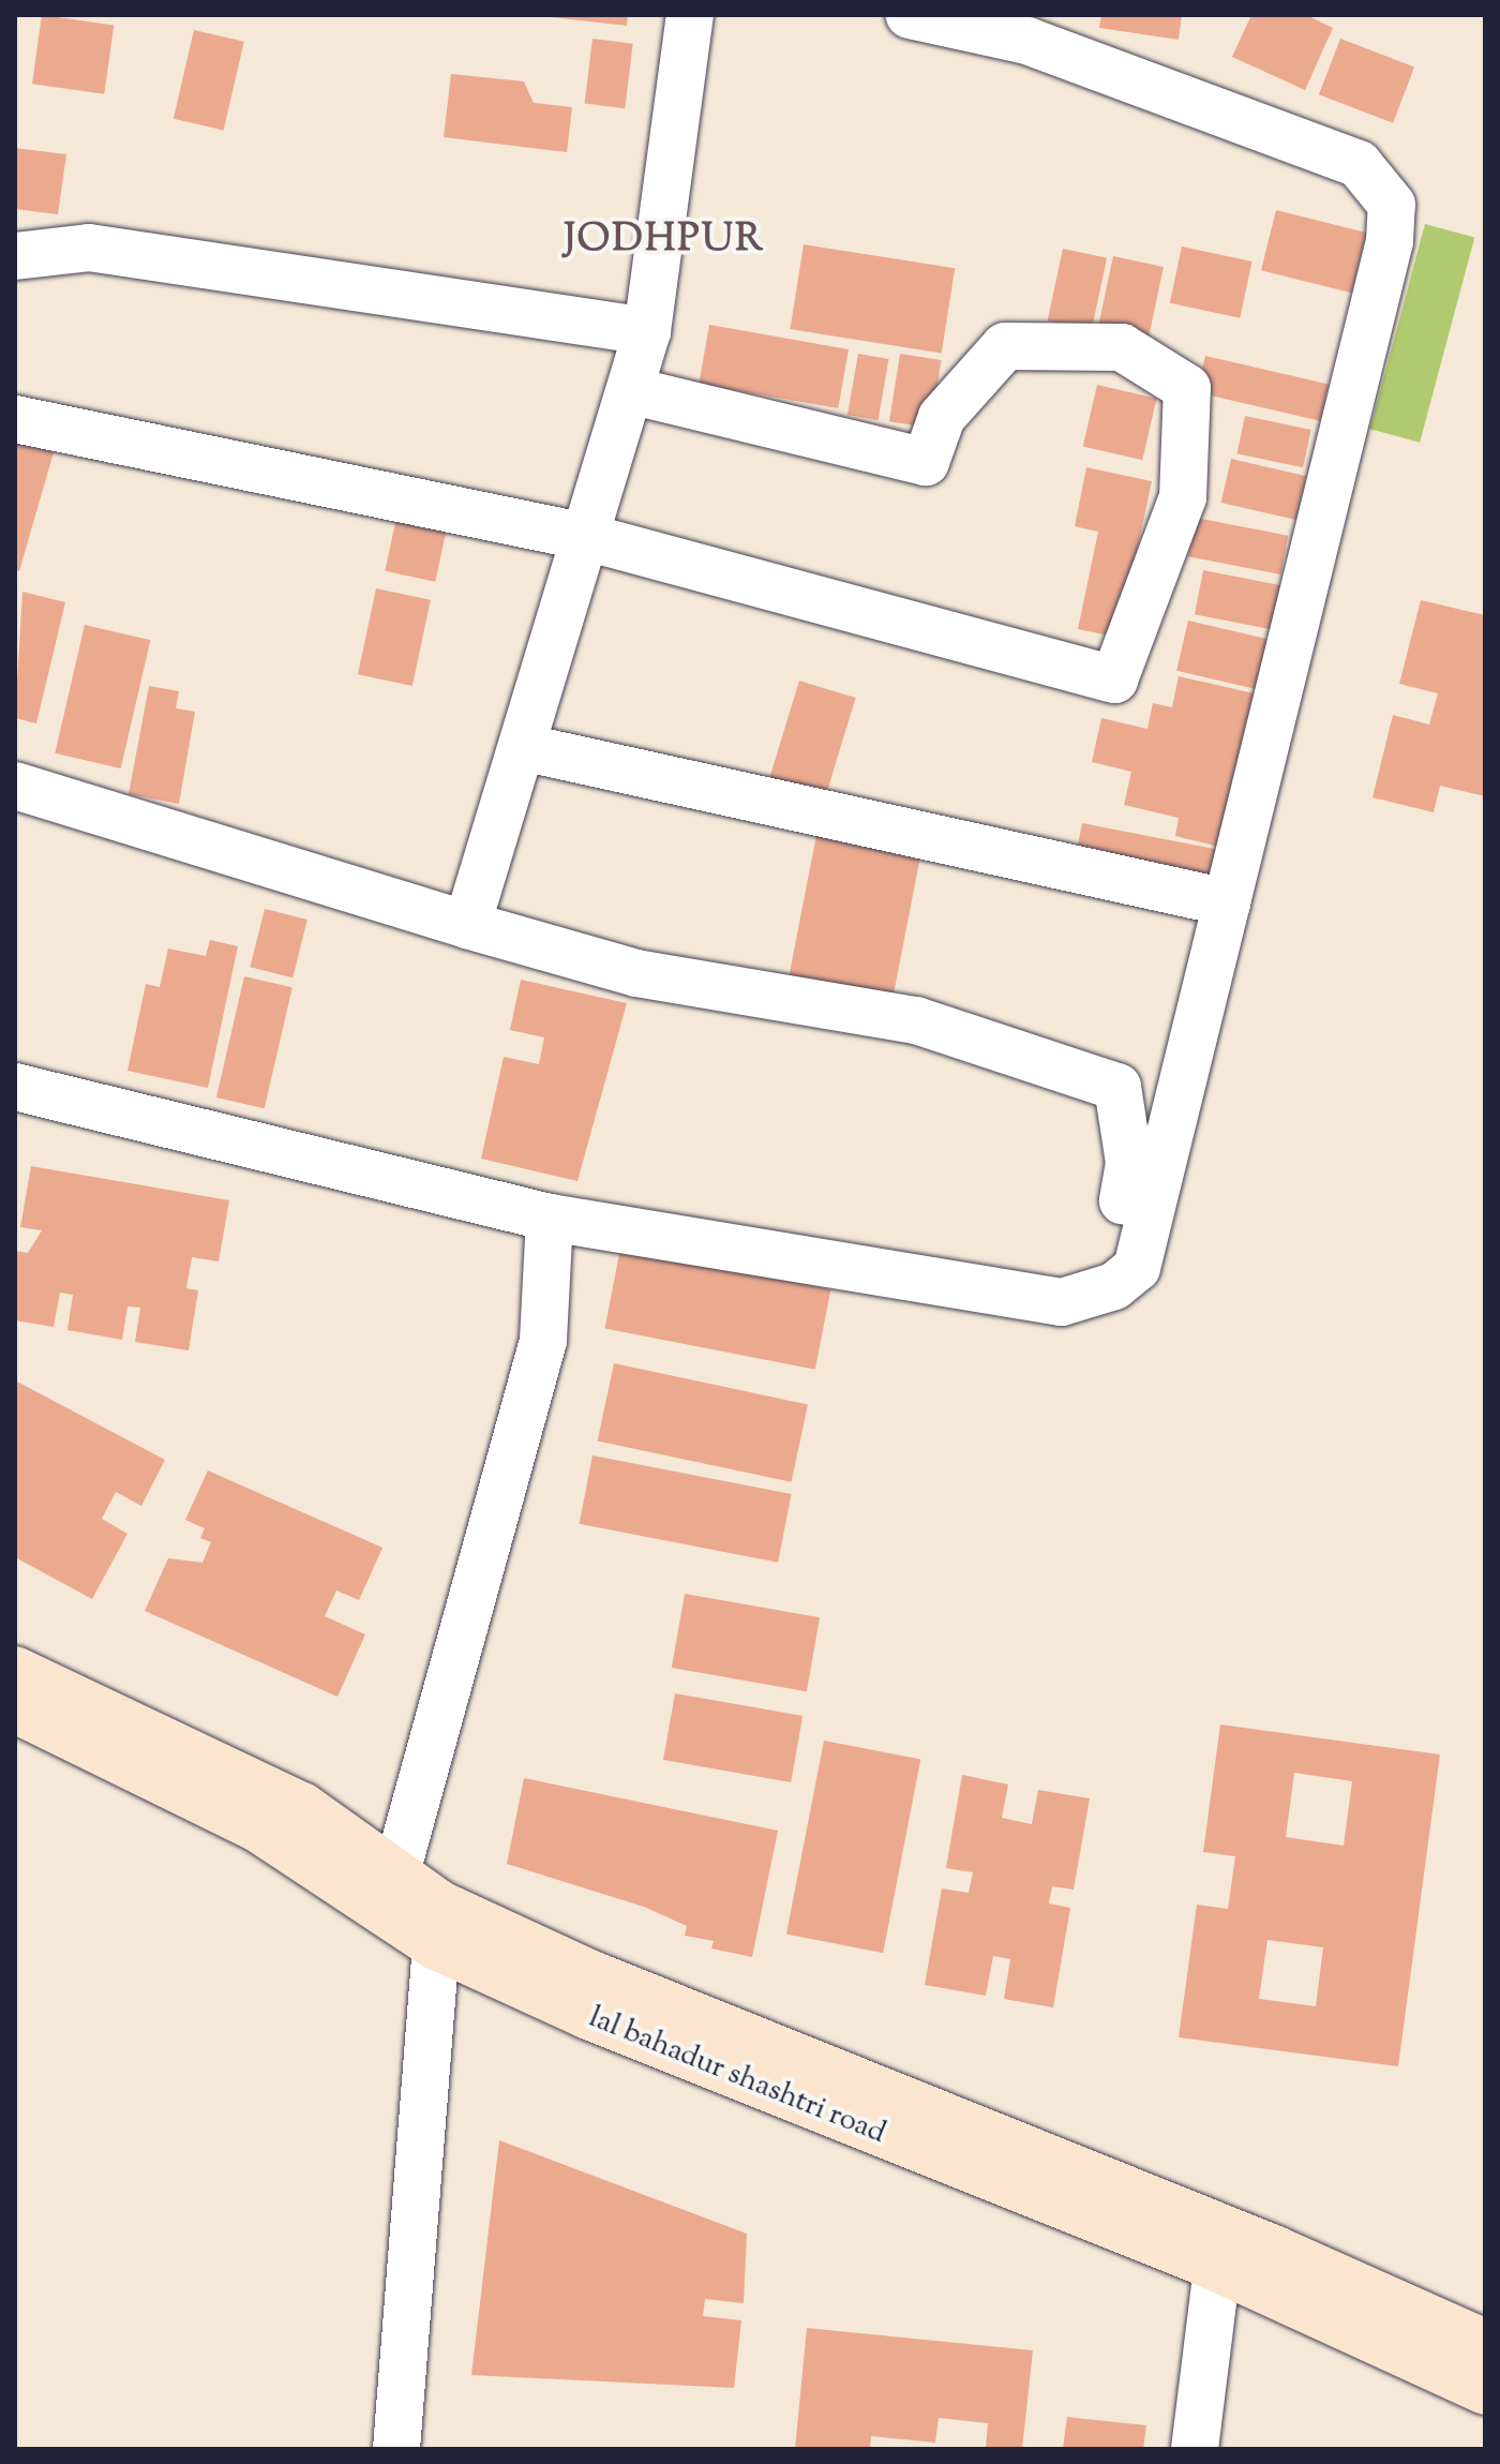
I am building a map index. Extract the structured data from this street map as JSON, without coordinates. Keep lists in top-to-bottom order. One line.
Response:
{"streets":{"main road":["lal bahadur shashtri road"]},"districts":["JODHPUR"]}
